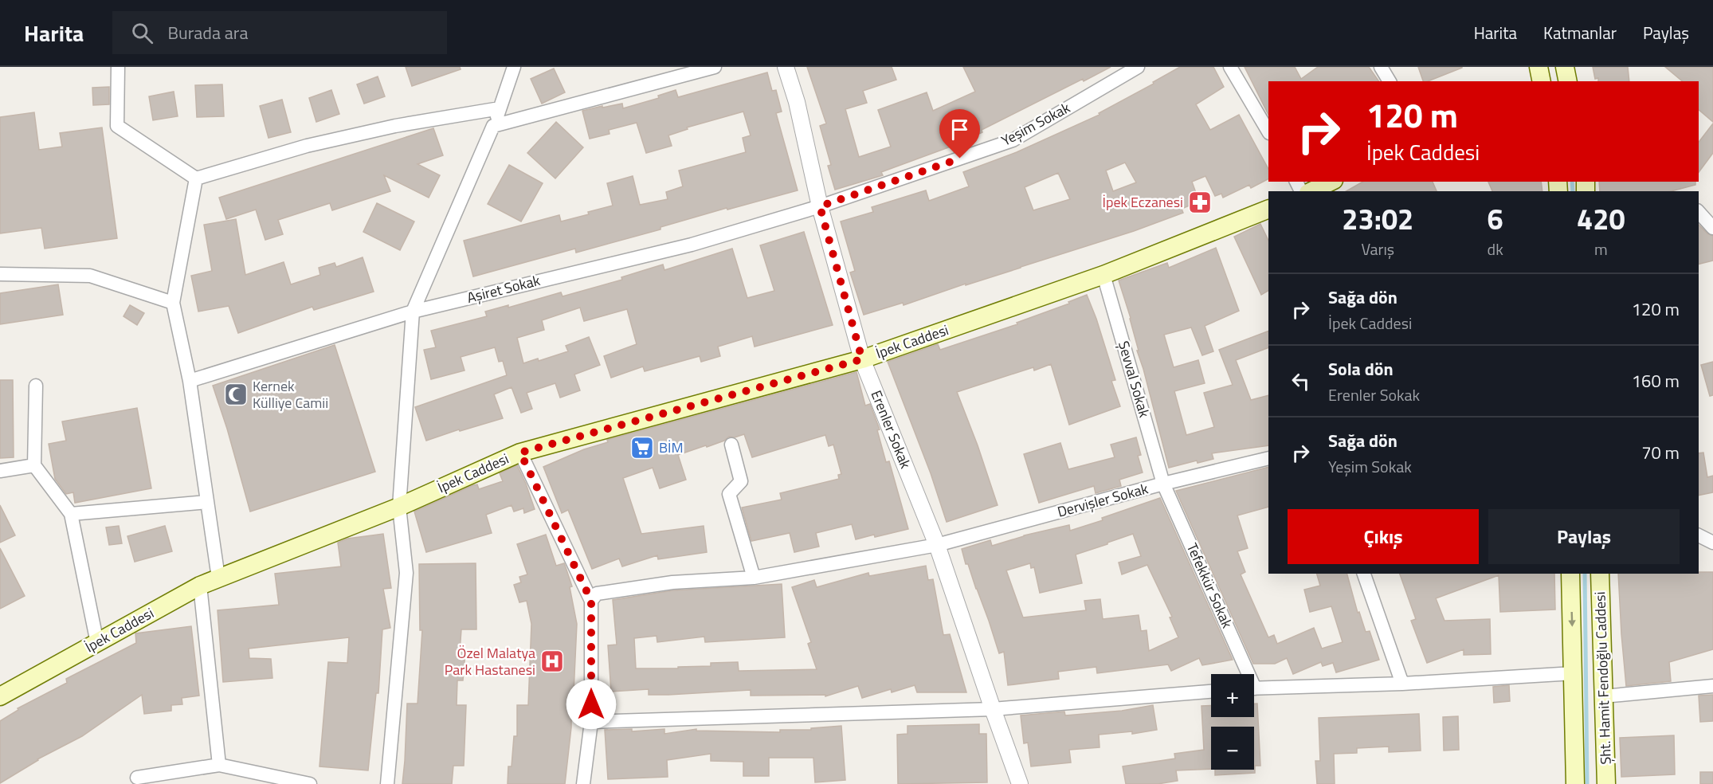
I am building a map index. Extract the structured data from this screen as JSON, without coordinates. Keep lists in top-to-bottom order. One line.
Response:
{"streets":{"main road":["İpek Caddesi","Şht. Hamit Fendoğlu Caddesi"],"street":["Yeşim Sokak","Aşiret Sokak","Şevval Sokak","Erenler Sokak","Dervişler Sokak","Tefekkür Sokak"]},"crossings":[["Yeşim Sokak","Aşiret Sokak"],["Yeşim Sokak","Erenler Sokak"],["Aşiret Sokak","Erenler Sokak"],["İpek Caddesi","Şevval Sokak"],["İpek Caddesi","Erenler Sokak"],["Şevval Sokak","Dervişler Sokak"],["Şevval Sokak","Tefekkür Sokak"],["Erenler Sokak","Dervişler Sokak"],["Dervişler Sokak","Tefekkür Sokak"]],"places":{"pharmacy":["İpek Eczanesi"],"mosque":["Kernek Külliye Camii"],"supermarket":["BİM"],"hospital":["Özel Malatya Park Hastanesi"]},"page":{"header":"Harita","search":"Burada ara","nav":["Harita","Katmanlar","Paylaş"],"turn":["120 m","İpek Caddesi"],"eta":["23:02","Varış","6","dk","420","m"],"list":[{"name":"Sağa dön","note":"İpek Caddesi","value":"120 m"},{"name":"Sola dön","note":"Erenler Sokak","value":"160 m"},{"name":"Sağa dön","note":"Yeşim Sokak","value":"70 m"}],"buttons":["Çıkış","Paylaş"],"map_buttons":["+","−"]}}
